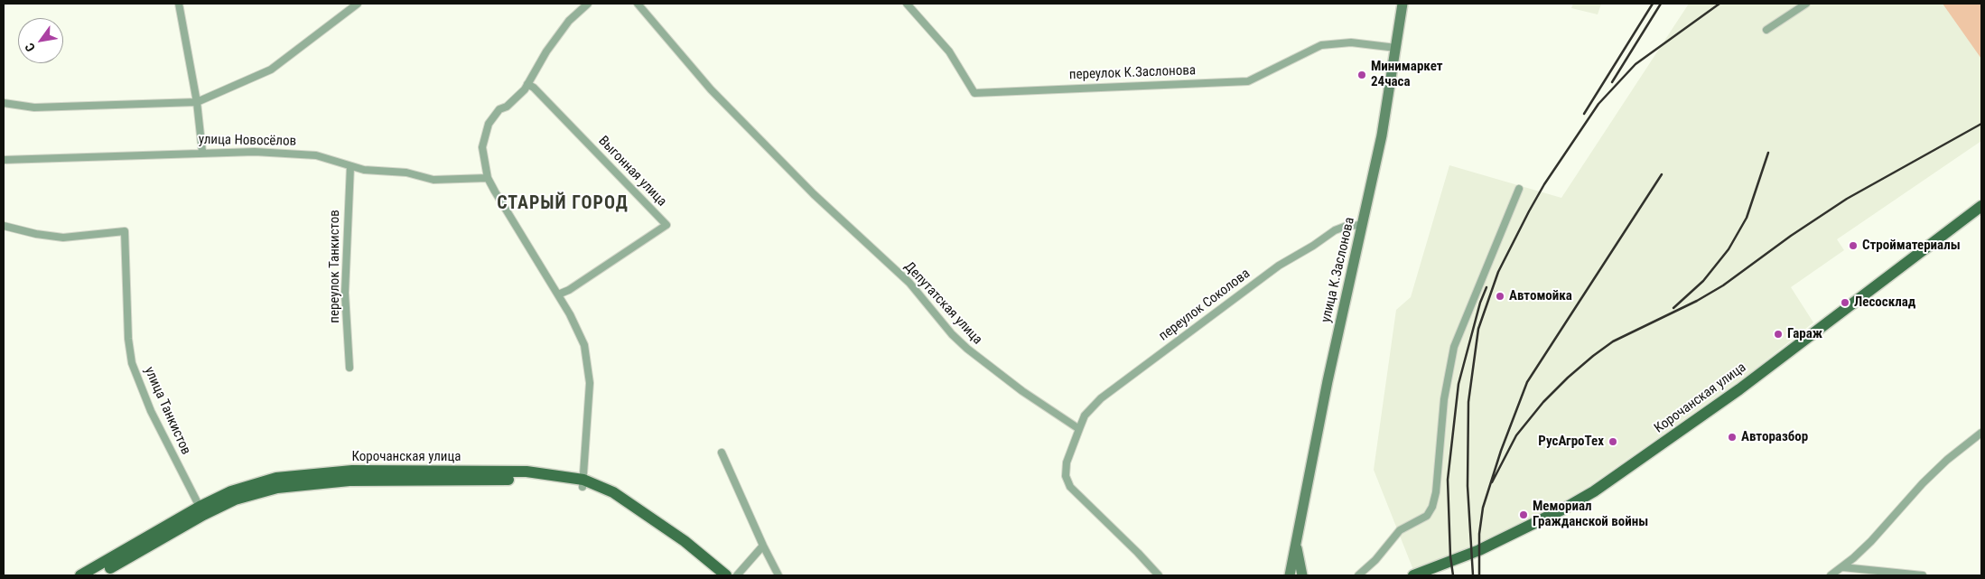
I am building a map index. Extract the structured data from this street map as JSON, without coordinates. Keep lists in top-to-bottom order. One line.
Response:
{"streets":{"main road":["Корочанская улица"],"street":["переулок К.Заслонова","улица Новосёлов","Выгонная улица","переулок Танкистов","улица К.Заслонова","Депутатская улица","переулок Соколова","улица Танкистов"]},"crossings":[["переулок К.Заслонова","улица К.Заслонова"],["улица Новосёлов","переулок Танкистов"],["улица К.Заслонова","переулок Соколова"],["Депутатская улица","переулок Соколова"],["Корочанская улица","улица Танкистов"]],"districts":["СТАРЫЙ ГОРОД"],"places":["Минимаркет 24часа","Стройматериалы","Автомойка","Лесосклад","Гараж","Авторазбор","РусАгроТех","Мемориал Гражданской войны"],"north":"bottom left"}
